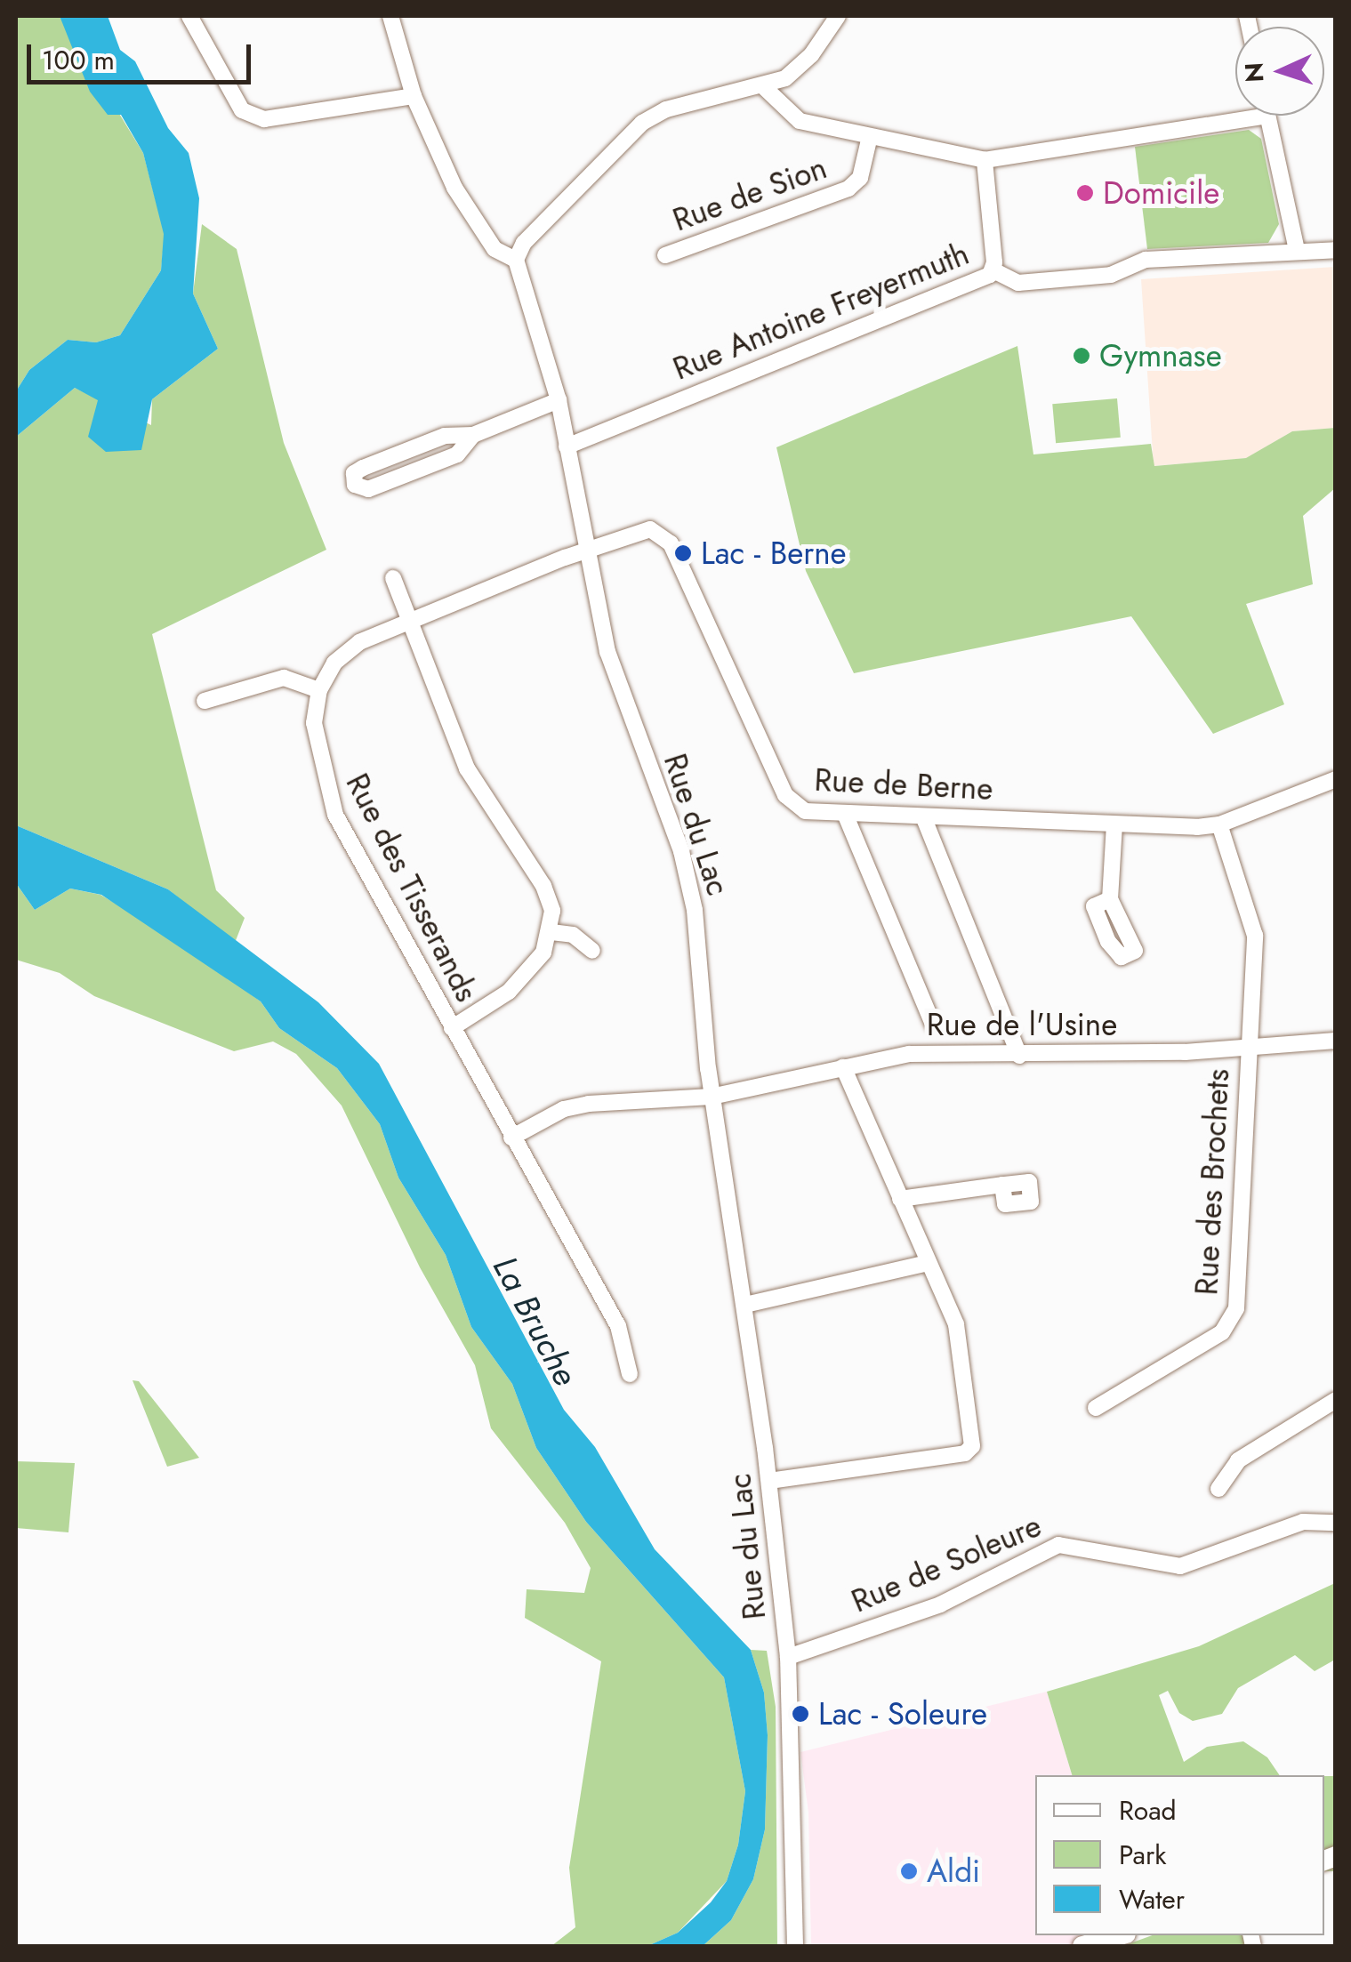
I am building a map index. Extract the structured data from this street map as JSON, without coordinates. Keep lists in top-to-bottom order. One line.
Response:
{"streets":{"street":["Rue de Sion","Rue Antoine Freyermuth","Rue de Berne","Rue du Lac","Rue des Tisserands","Rue de l'Usine","Rue des Brochets","Rue de Soleure"]},"crossings":[["Rue Antoine Freyermuth","Rue du Lac"],["Rue de Berne","Rue du Lac"],["Rue de Berne","Rue des Brochets"],["Rue du Lac","Rue de l'Usine"],["Rue du Lac","Rue de Soleure"],["Rue des Tisserands","Rue de l'Usine"],["Rue de l'Usine","Rue des Brochets"]],"water":["La Bruche"],"places":["Domicile","Gymnase","Lac - Berne","Lac - Soleure","Aldi"],"legend":["Road","Park","Water"],"scale_bar":"100 m","north":"left"}
